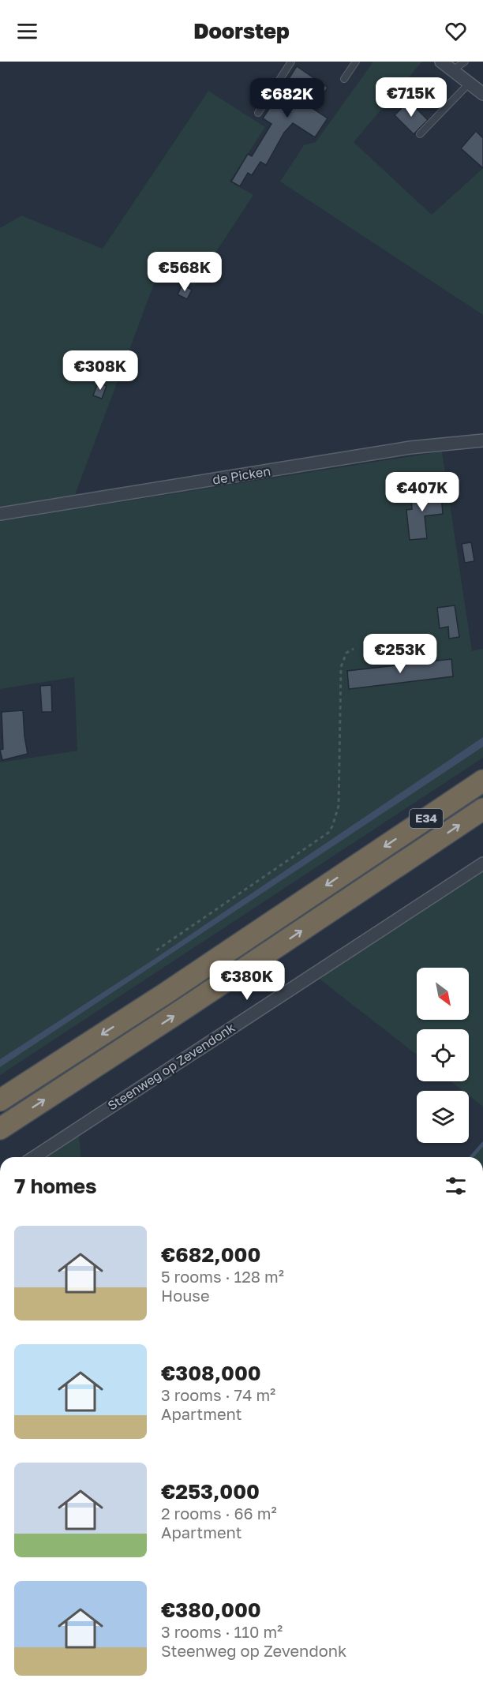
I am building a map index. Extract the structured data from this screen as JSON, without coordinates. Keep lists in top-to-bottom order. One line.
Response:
{"streets":{"highway":["E34"],"street":["de Picken","Steenweg op Zevendonk"]},"north":"bottom right","page":{"header":"Doorstep","price":["€715K","€682K","€568K","€308K","€407K","€253K","€380K"],"heading":"7 homes","list":[{"name":"€682,000","note":"5 rooms · 128 m² · House"},{"name":"€308,000","note":"3 rooms · 74 m² · Apartment"},{"name":"€253,000","note":"2 rooms · 66 m² · Apartment"},{"name":"€380,000","note":"3 rooms · 110 m² · Steenweg op Zevendonk"}]}}
